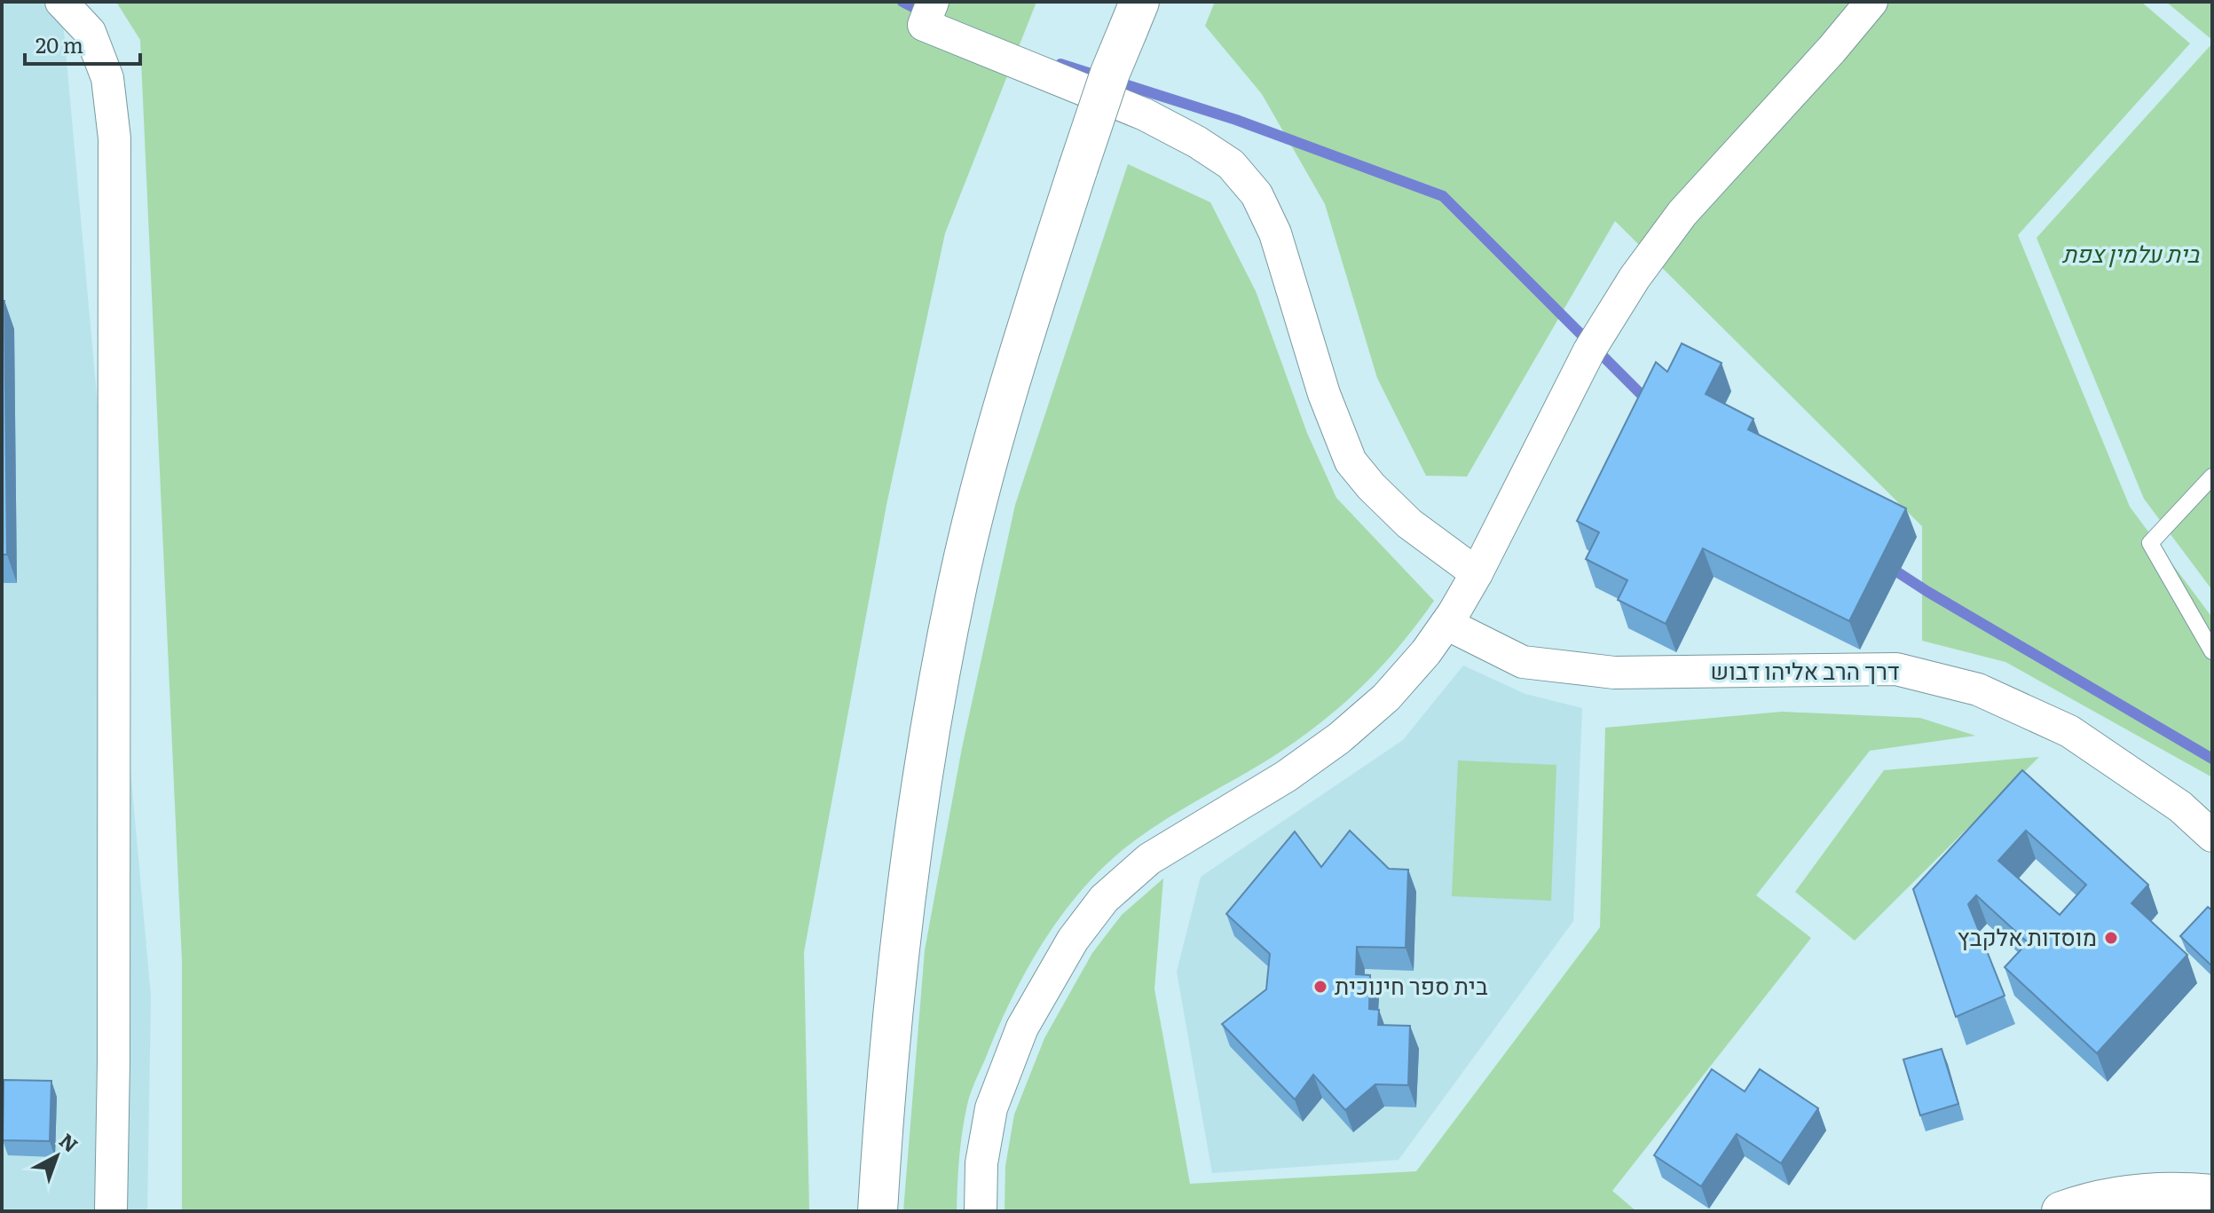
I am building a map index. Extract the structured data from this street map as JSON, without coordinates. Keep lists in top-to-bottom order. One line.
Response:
{"streets":{"street":["דרך הרב אליהו דבוש"]},"parks":["בית עלמין צפת"],"places":["מוסדות אלקבץ","בית ספר חינוכית"],"scale_bar":"20 m","north":"top right"}
